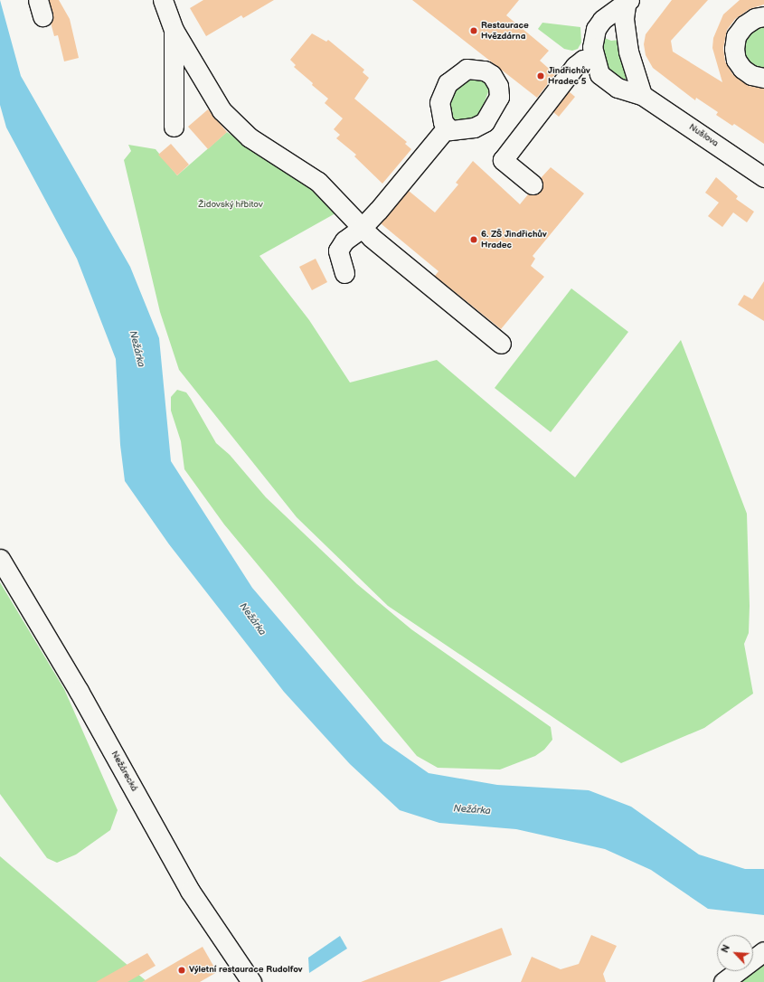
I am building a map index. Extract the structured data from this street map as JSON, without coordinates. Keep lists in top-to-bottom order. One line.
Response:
{"streets":{"street":["Nušlova","Nežárecká"]},"water":["Nežárka"],"parks":["Židovský hřbitov"],"places":["Restaurace Hvězdárna","Jindřichův Hradec 5","6. ZŠ Jindřichův Hradec","Výletní restaurace Rudolfov"],"north":"top left"}
